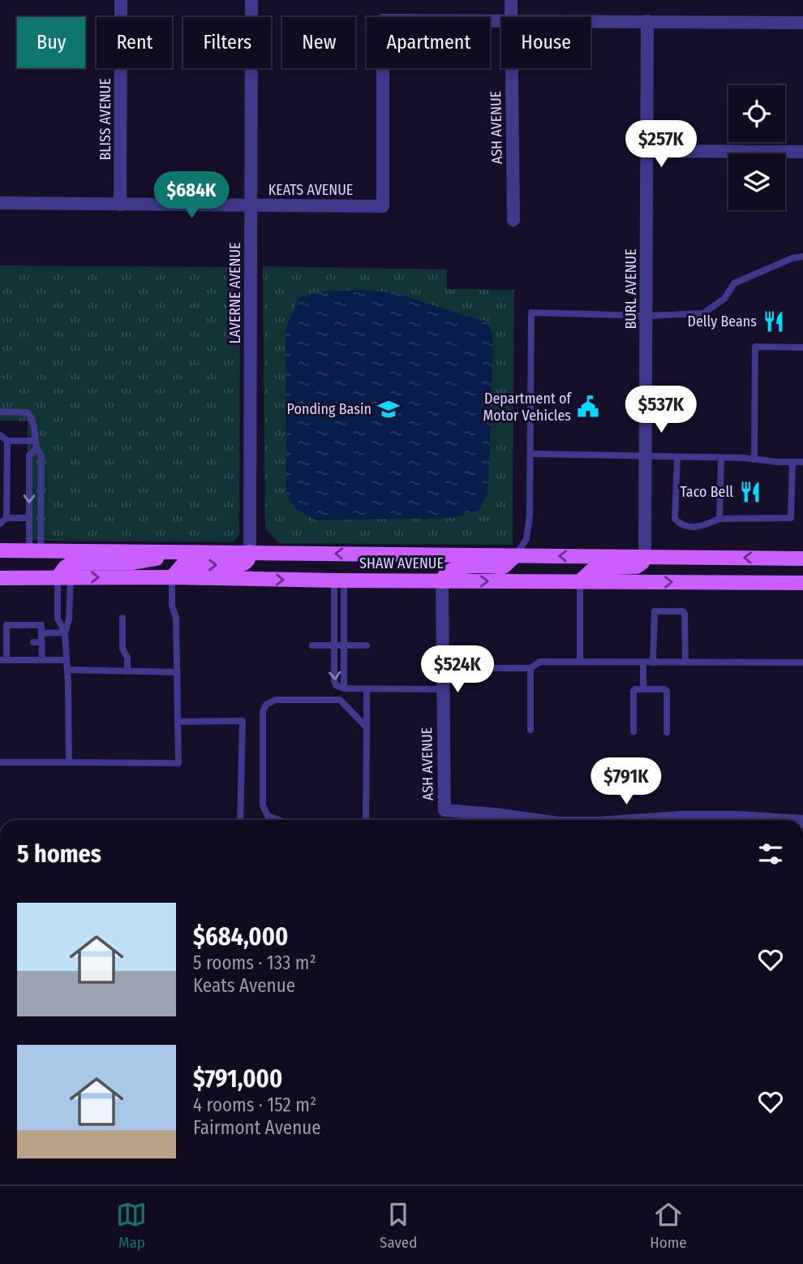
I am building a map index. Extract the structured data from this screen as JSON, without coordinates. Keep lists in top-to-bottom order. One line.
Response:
{"streets":{"main road":["SHAW AVENUE"],"street":["BLISS AVENUE","ASH AVENUE","KEATS AVENUE","BURL AVENUE","LAVERNE AVENUE"]},"crossings":[["BLISS AVENUE","KEATS AVENUE"],["ASH AVENUE","SHAW AVENUE"],["KEATS AVENUE","LAVERNE AVENUE"],["BURL AVENUE","SHAW AVENUE"],["LAVERNE AVENUE","SHAW AVENUE"]],"places":{"restaurant":["Delly Beans","Taco Bell"],"public building":["Department of Motor Vehicles"],"school or university":["Ponding Basin"]},"page":{"chip":["Buy","Rent","Filters","New","Apartment","House"],"price":["$257K","$684K","$537K","$524K","$791K"],"heading":"5 homes","list":[{"name":"$684,000","note":"5 rooms · 133 m² · Keats Avenue"},{"name":"$791,000","note":"4 rooms · 152 m² · Fairmont Avenue"}],"tabs":["Map","Saved","Home"]}}
